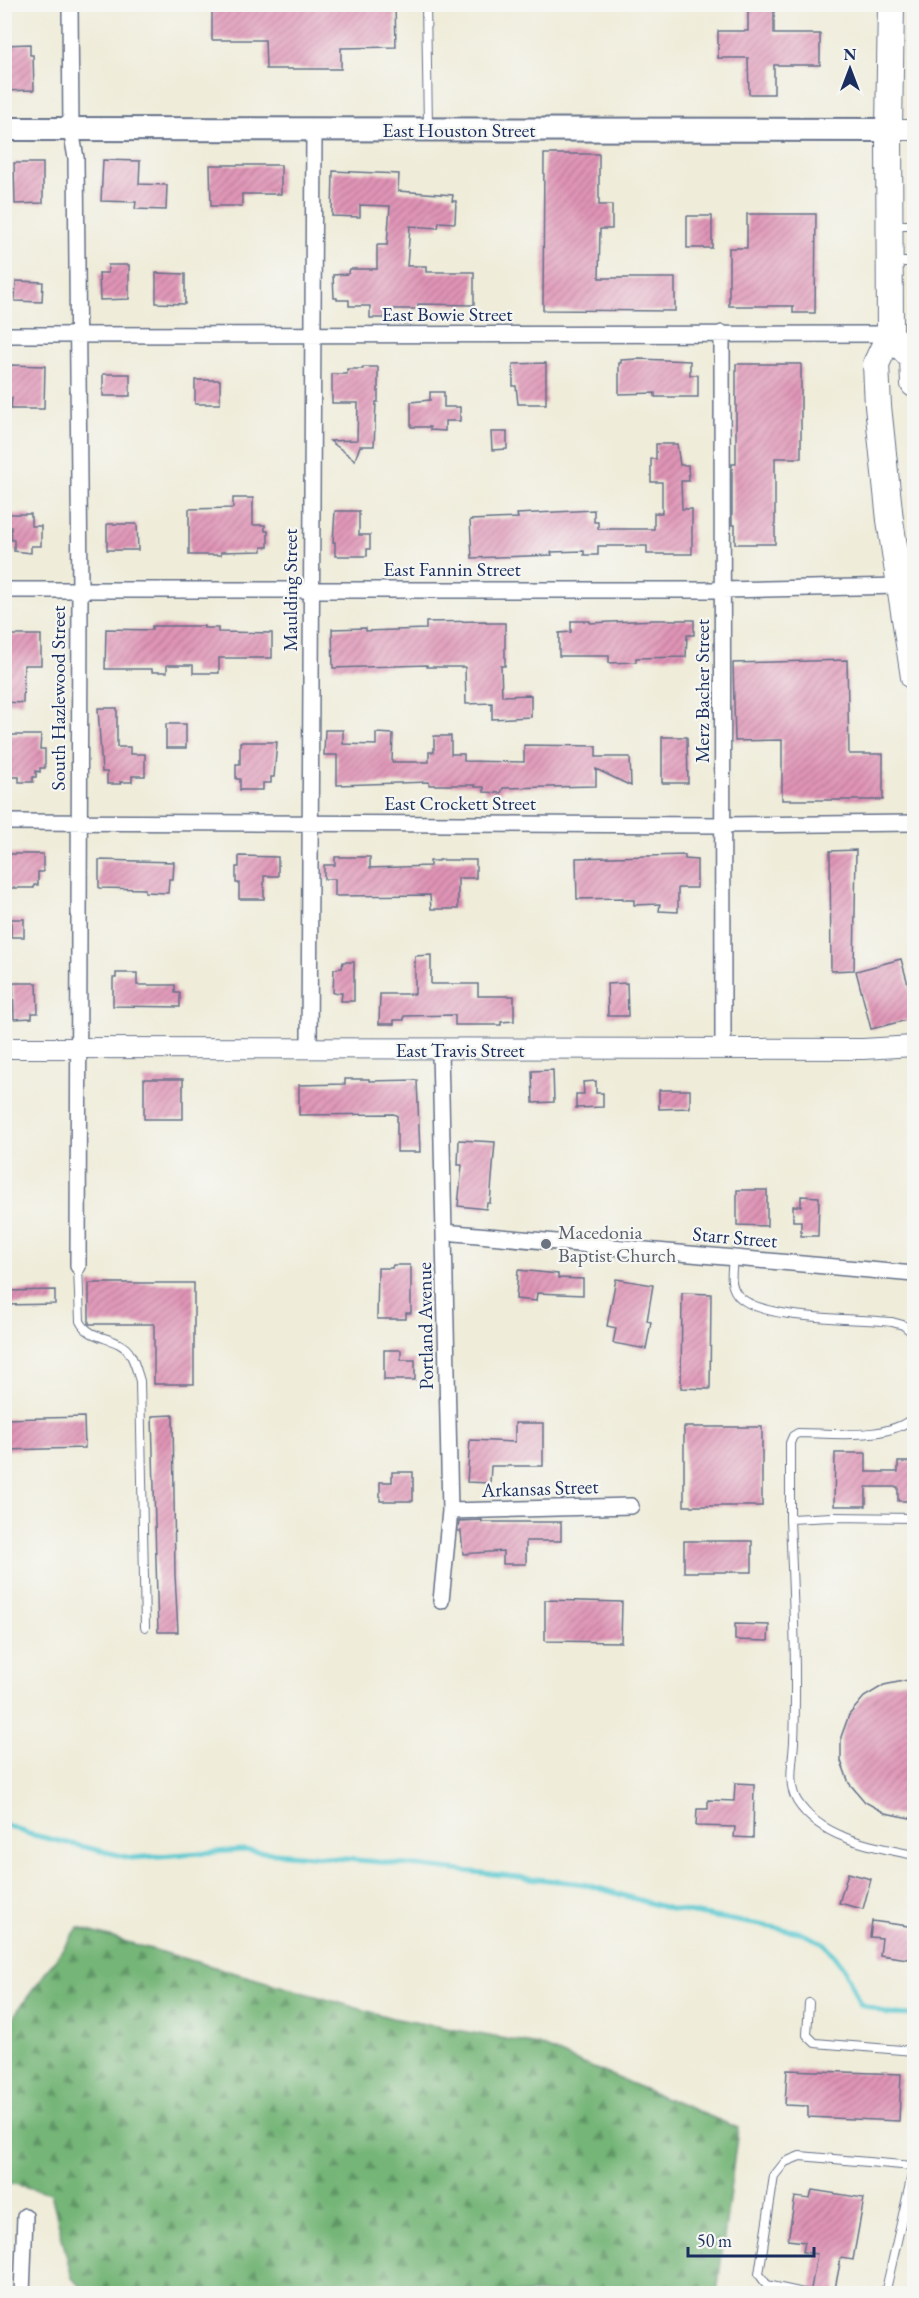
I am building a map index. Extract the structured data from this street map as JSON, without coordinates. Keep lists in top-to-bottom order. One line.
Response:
{"streets":{"main road":["East Houston Street"],"street":["East Bowie Street","East Fannin Street","Maulding Street","Merz Bacher Street","South Hazlewood Street","East Crockett Street","East Travis Street","Starr Street","Portland Avenue","Arkansas Street"]},"crossings":[["East Houston Street","Maulding Street"],["East Houston Street","South Hazlewood Street"],["East Bowie Street","Maulding Street"],["East Bowie Street","Merz Bacher Street"],["East Bowie Street","South Hazlewood Street"],["East Fannin Street","Maulding Street"],["East Fannin Street","Merz Bacher Street"],["East Fannin Street","South Hazlewood Street"],["Maulding Street","East Crockett Street"],["Maulding Street","East Travis Street"],["Merz Bacher Street","East Crockett Street"],["Merz Bacher Street","East Travis Street"],["South Hazlewood Street","East Crockett Street"],["South Hazlewood Street","East Travis Street"],["East Travis Street","Portland Avenue"],["Starr Street","Portland Avenue"],["Portland Avenue","Arkansas Street"]],"places":["Macedonia Baptist Church"],"scale_bar":"50 m","north":"top"}
